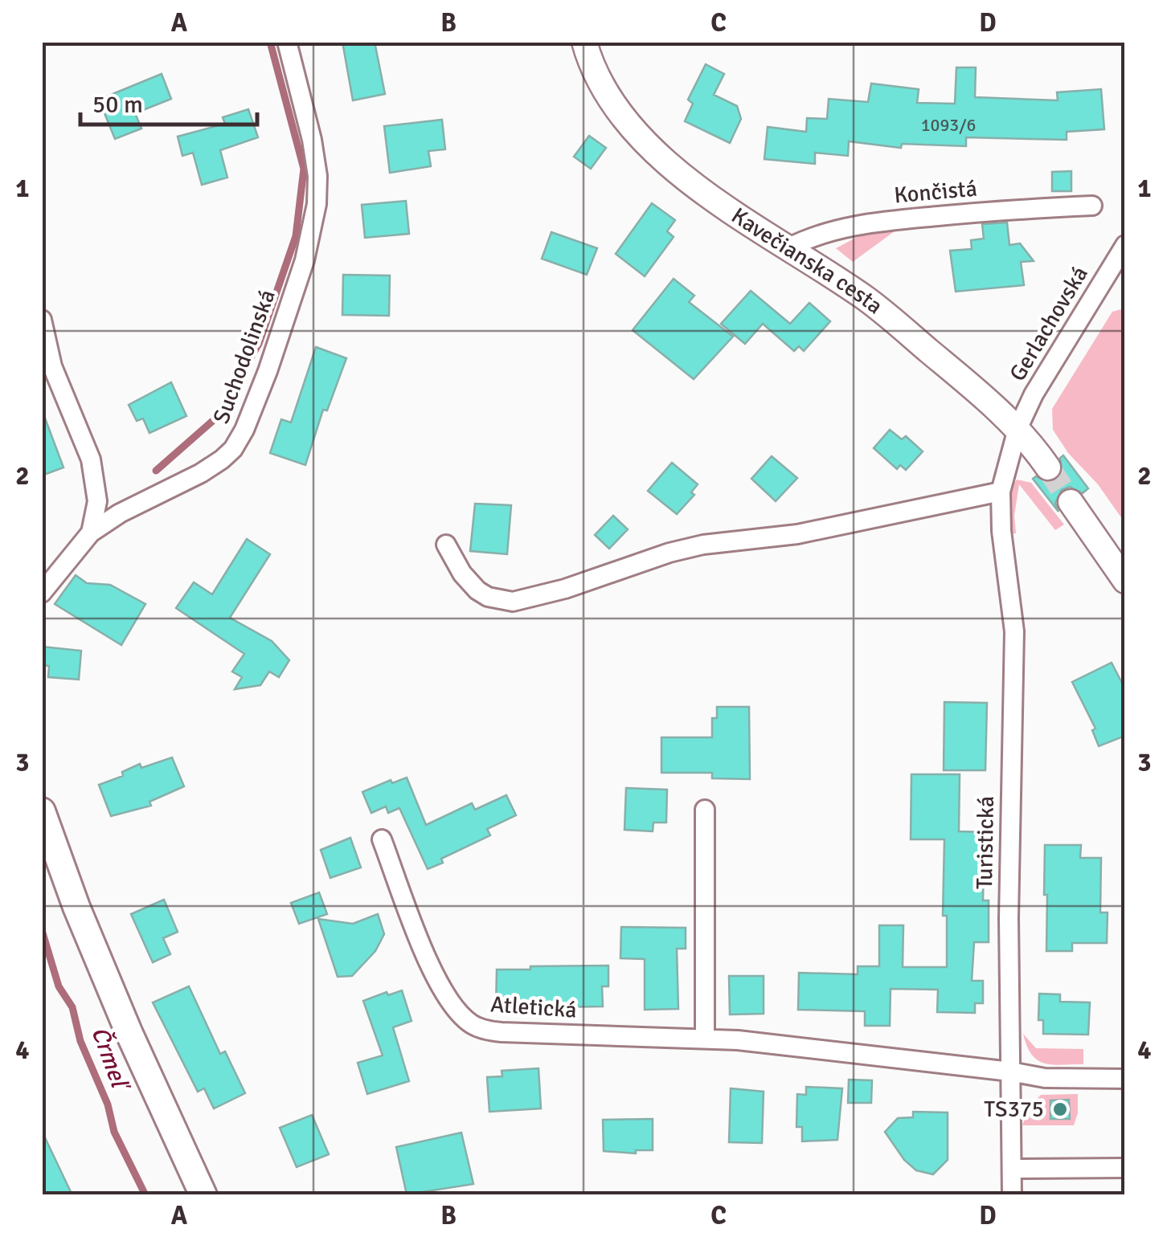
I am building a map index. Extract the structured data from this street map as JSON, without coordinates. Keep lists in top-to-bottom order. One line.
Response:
{"streets":{"street":["Končistá","Kavečianska cesta","Gerlachovská","Suchodolinská","Turistická","Atletická"]},"crossings":[["Končistá","Kavečianska cesta"],["Kavečianska cesta","Gerlachovská"],["Kavečianska cesta","Turistická"],["Gerlachovská","Turistická"],["Turistická","Atletická"]],"water":["Črmeľ"],"places":["TS375"],"house_numbers":["1093/6"],"scale_bar":"50 m","grid":{"columns":["A","B","C","D"],"rows":["1","2","3","4"]}}
